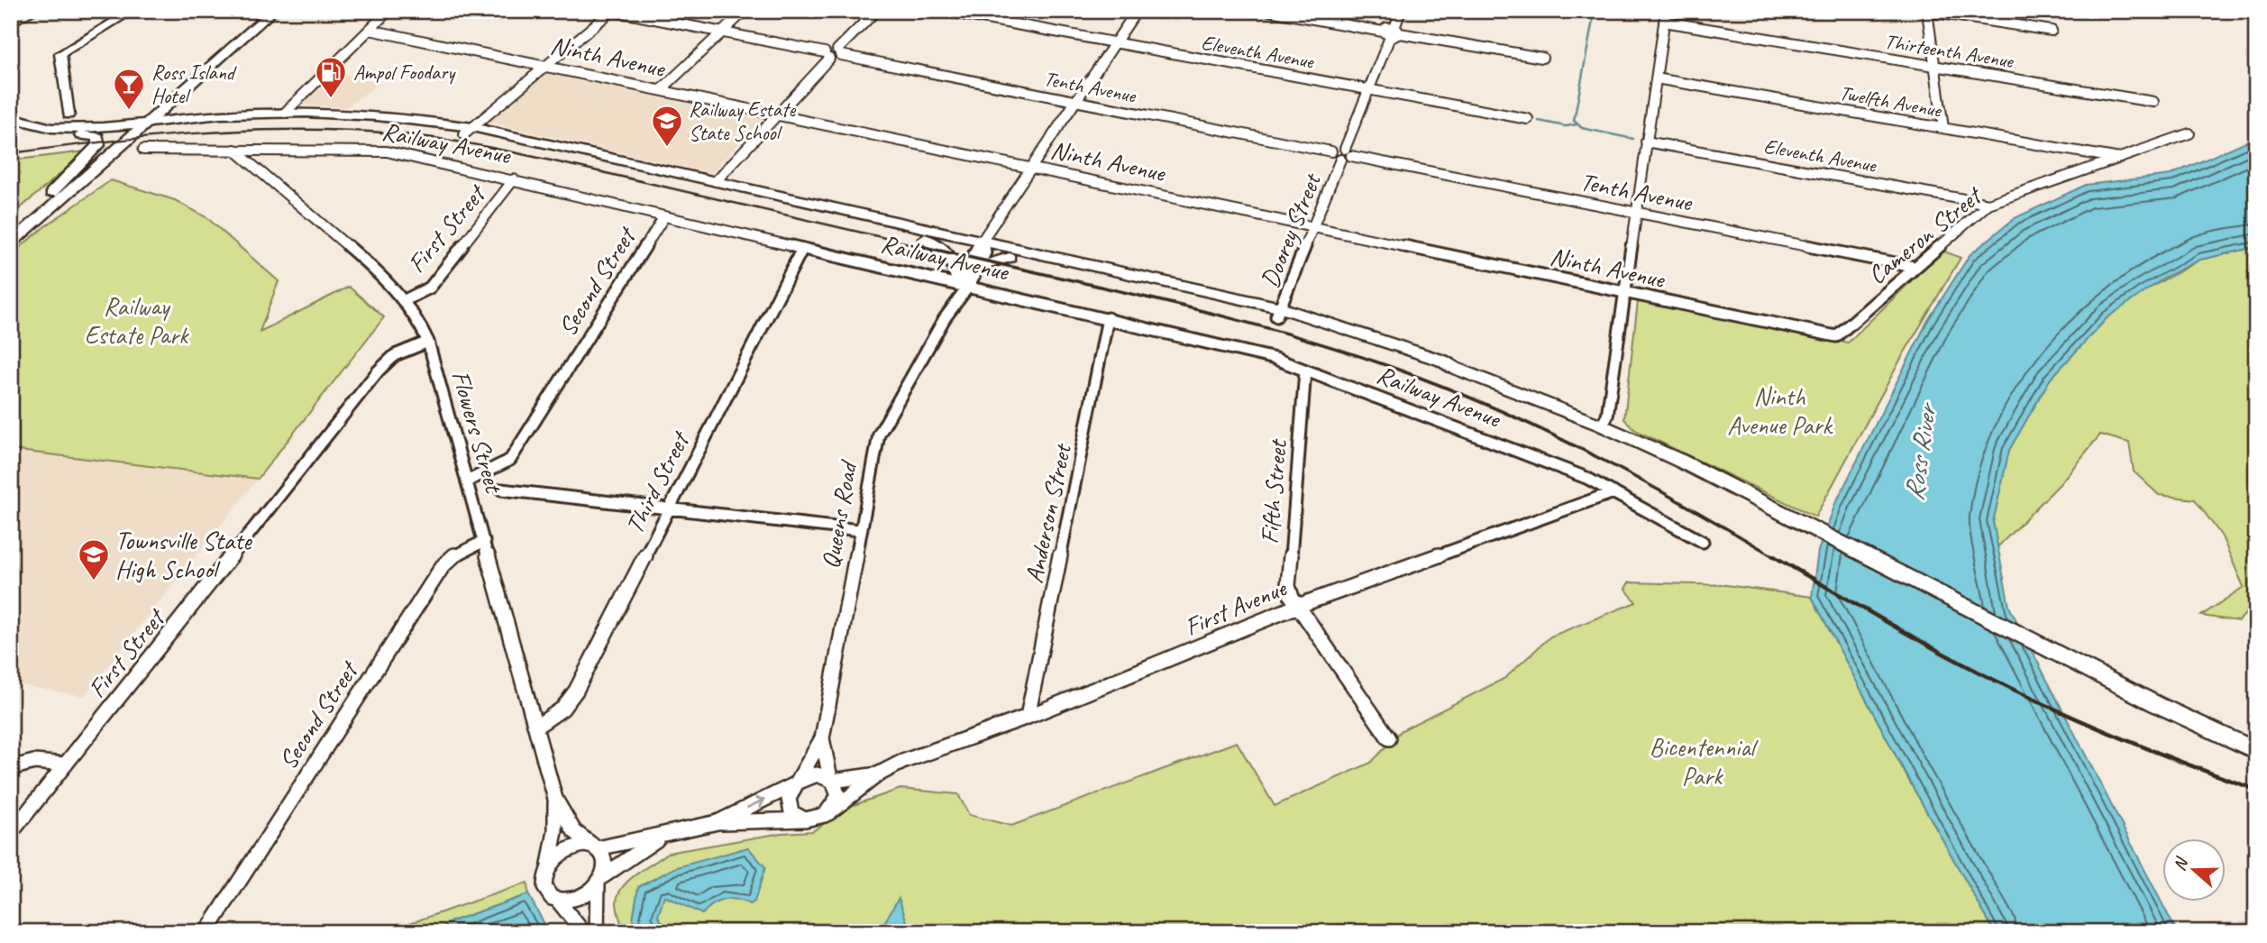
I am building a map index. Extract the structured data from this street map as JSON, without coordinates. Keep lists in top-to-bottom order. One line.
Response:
{"streets":{"main road":["Railway Avenue"],"street":["Thirteenth Avenue","Eleventh Avenue","Ninth Avenue","Tenth Avenue","Twelfth Avenue","First Street","Doorey Street","Cameron Street","Second Street","Flowers Street","Third Street","Fifth Street","Anderson Street","Queens Road","First Avenue"]},"crossings":[["Eleventh Avenue","Doorey Street"],["Eleventh Avenue","Cameron Street"],["Ninth Avenue","Doorey Street"],["Ninth Avenue","Cameron Street"],["Tenth Avenue","Doorey Street"],["Tenth Avenue","Cameron Street"],["Twelfth Avenue","Cameron Street"],["Railway Avenue","First Street"],["Railway Avenue","Doorey Street"],["Railway Avenue","Second Street"],["Railway Avenue","Flowers Street"],["Railway Avenue","Third Street"],["Railway Avenue","Fifth Street"],["Railway Avenue","Anderson Street"],["Railway Avenue","Queens Road"],["Railway Avenue","First Avenue"],["First Street","Flowers Street"],["Second Street","Flowers Street"],["Flowers Street","Third Street"],["Fifth Street","First Avenue"],["Anderson Street","First Avenue"],["Queens Road","First Avenue"]],"water":["Ross River"],"parks":["Railway Estate Park","Ninth Avenue Park","Bicentennial Park"],"places":{"fuel station":["Ampol Foodary"],"bar":["Ross Island Hotel"],"school or university":["Railway Estate State School","Townsville State High School"]},"north":"left"}
